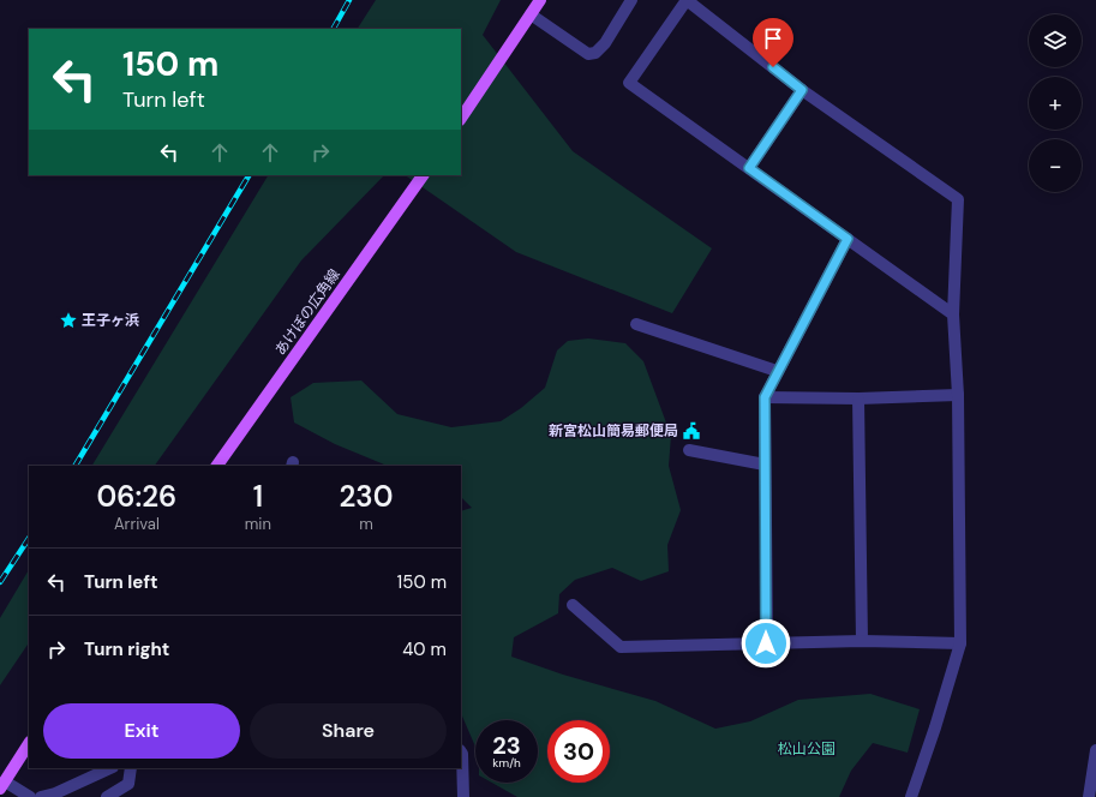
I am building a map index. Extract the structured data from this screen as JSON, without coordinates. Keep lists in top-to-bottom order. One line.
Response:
{"streets":{"main road":["あけぼの広角線"]},"parks":["松山公園"],"places":{"place":["王子ヶ浜"],"public building":["新宮松山簡易郵便局"]},"page":{"map_buttons":["+","−"],"turn":["150 m","Turn left"],"eta":["06:26","Arrival","1","min","230","m"],"list":[{"name":"Turn left","value":"150 m"},{"name":"Turn right","value":"40 m"}],"buttons":["Exit","Share"],"speed":"23 km/h","limit":"30"}}
